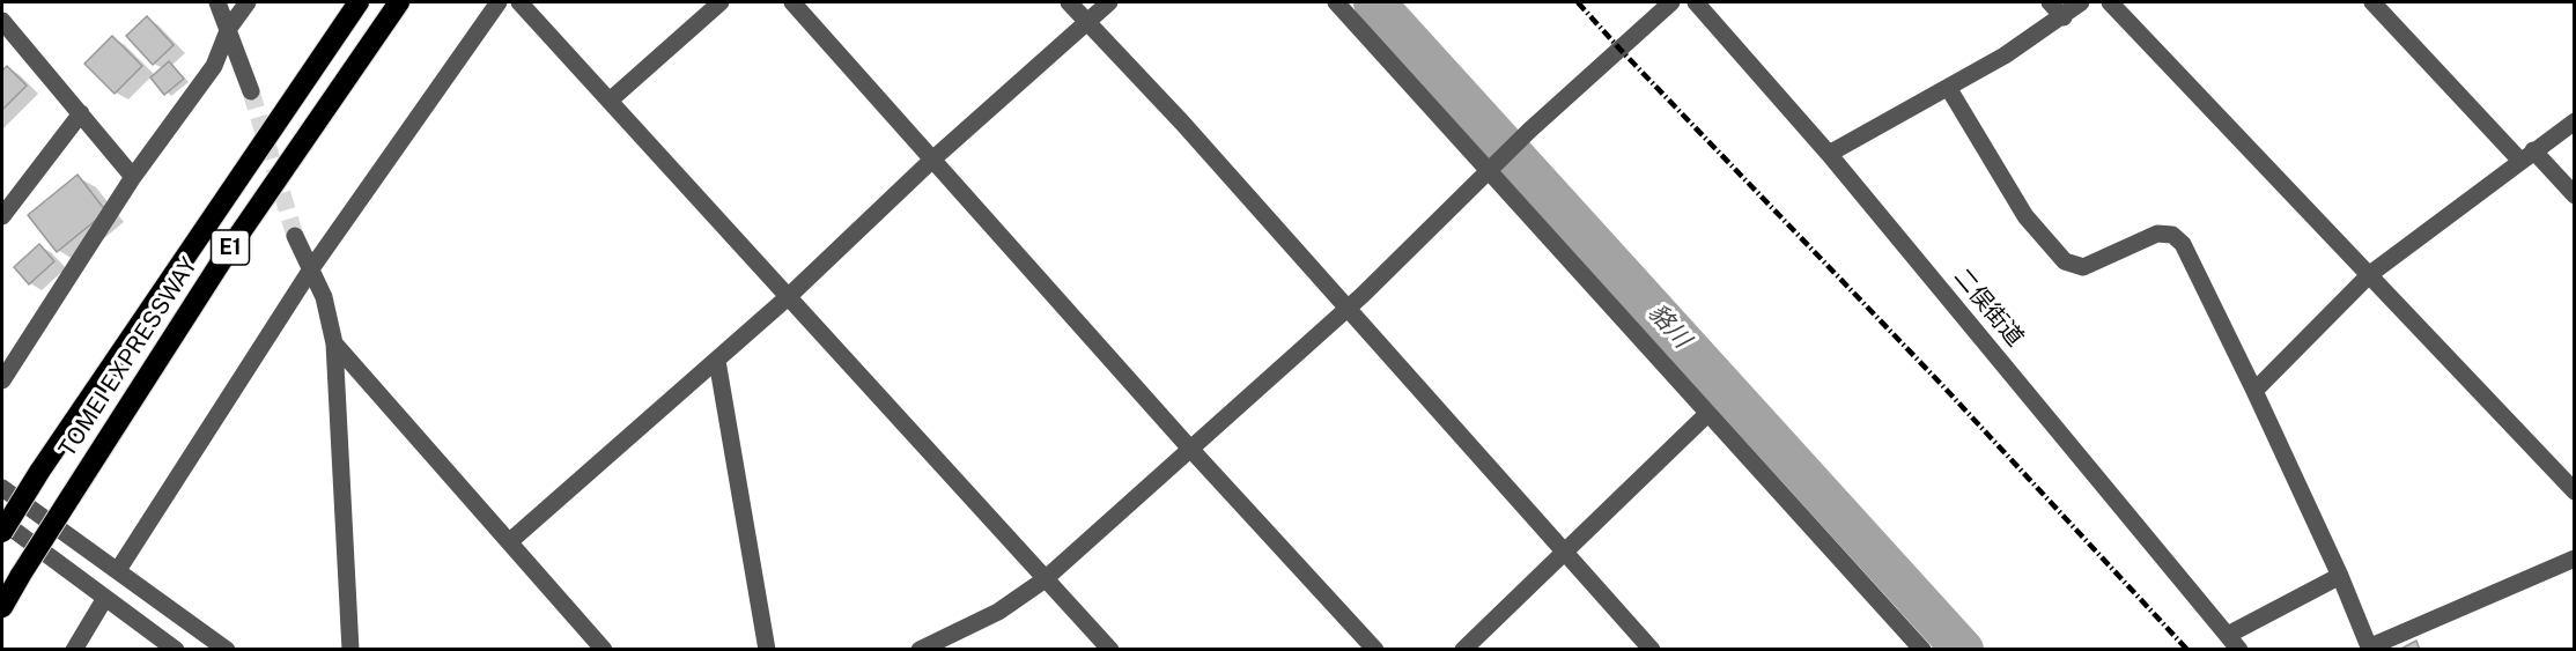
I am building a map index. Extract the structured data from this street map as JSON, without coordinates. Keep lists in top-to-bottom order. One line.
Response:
{"streets":{"highway":["E1","TOMEI EXPRESSWAY"],"street":["二俣街道"]},"water":["貉川"]}
